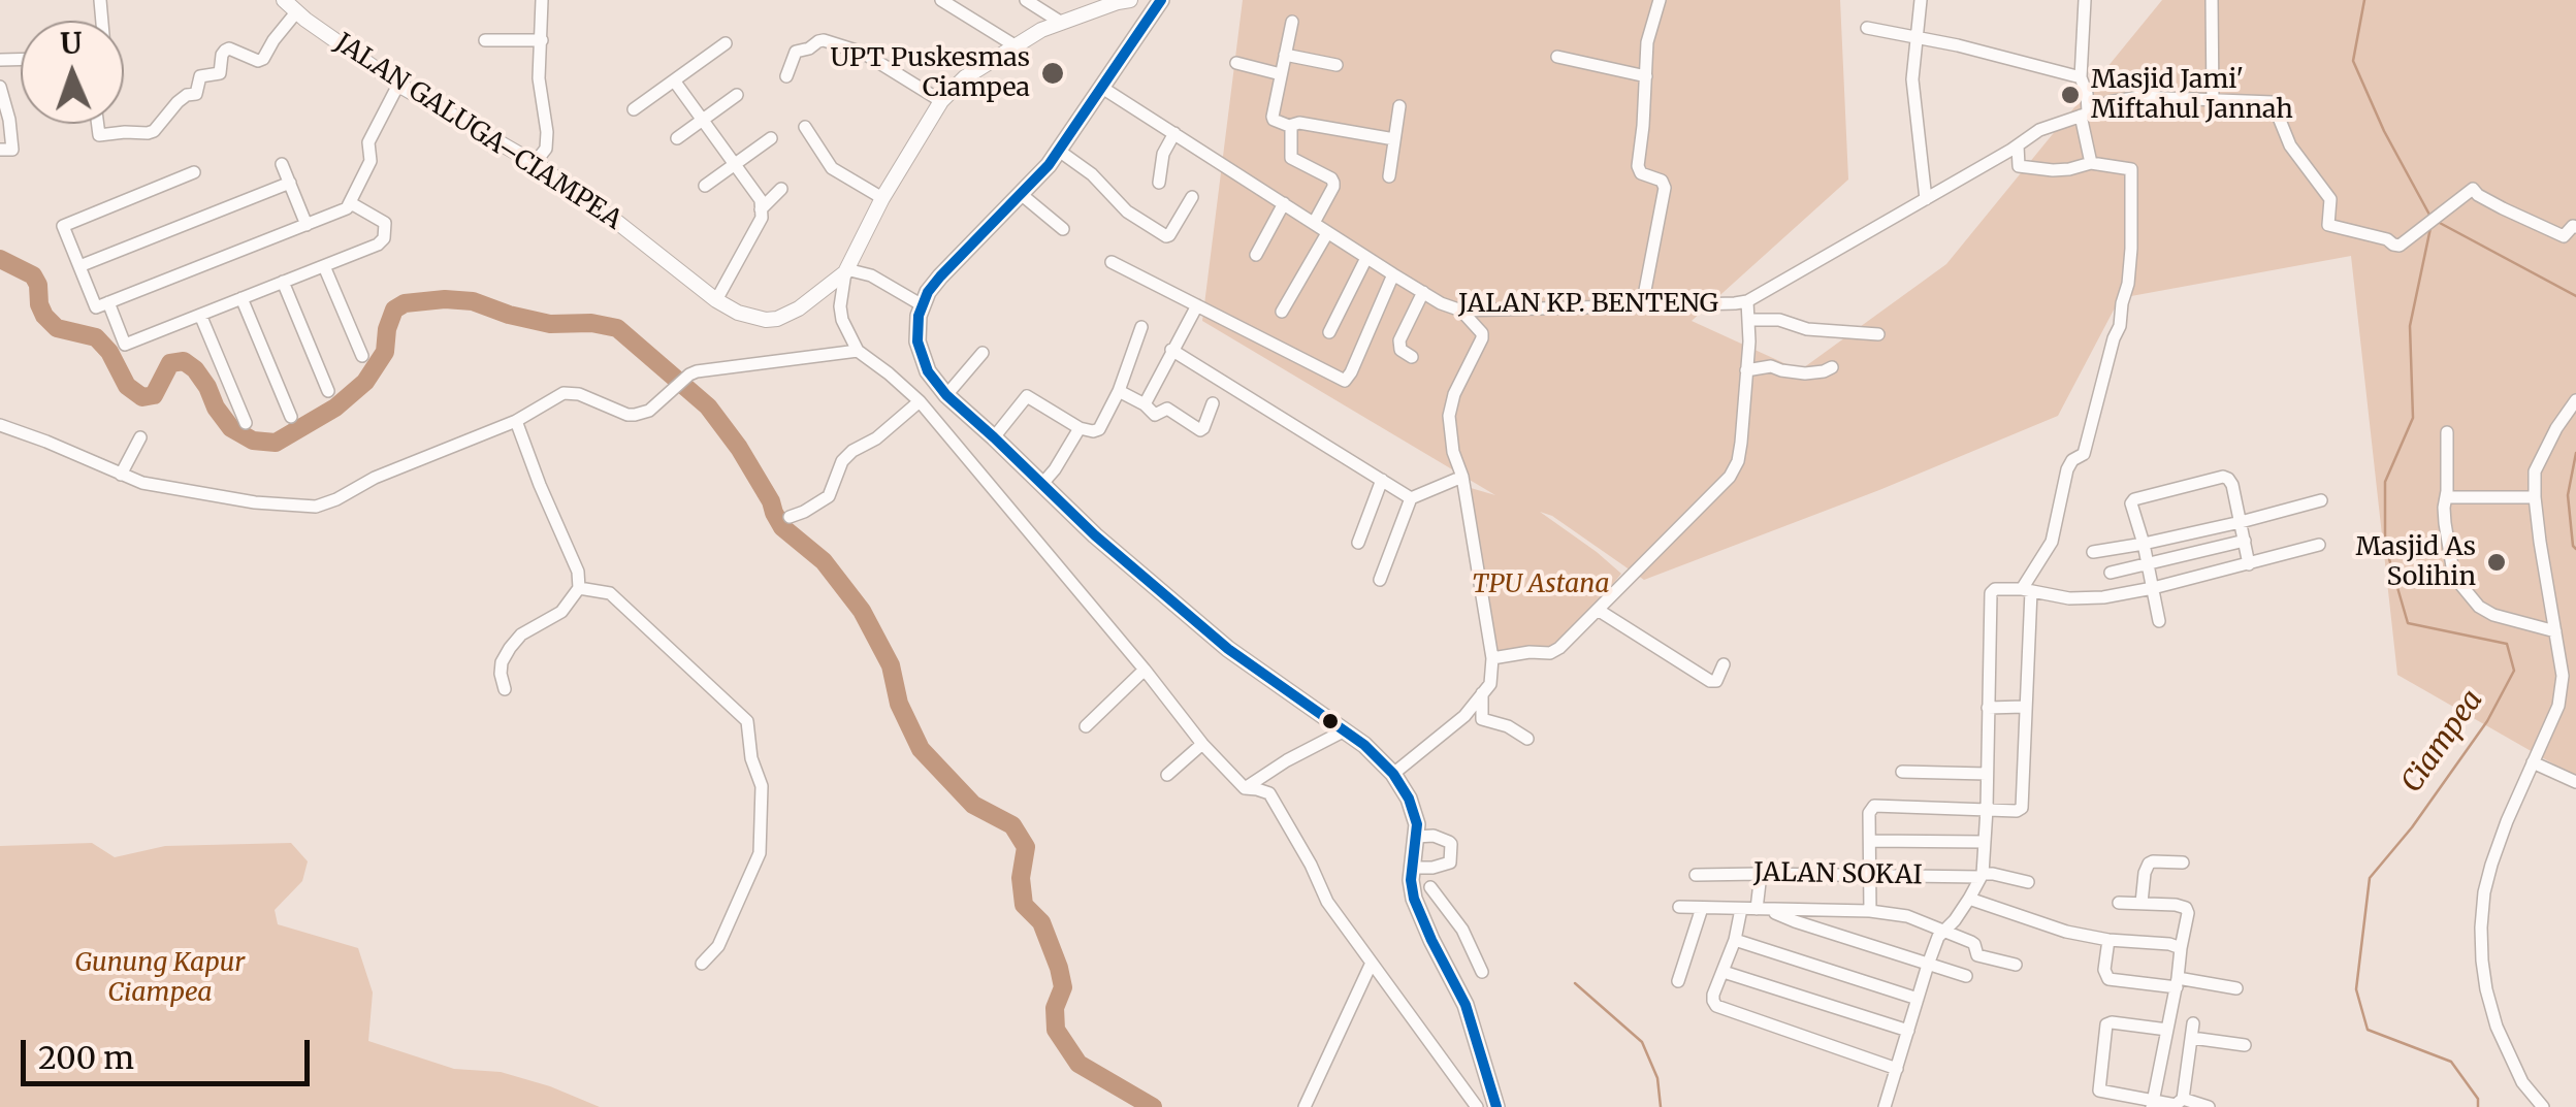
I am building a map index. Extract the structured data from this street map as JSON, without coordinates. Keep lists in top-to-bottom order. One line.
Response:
{"streets":{"street":["JALAN GALUGA–CIAMPEA","JALAN KP. BENTENG","JALAN SOKAI"]},"water":["Ciampea"],"parks":["TPU Astana","Gunung Kapur Ciampea"],"places":["UPT Puskesmas Ciampea","Masjid Jami' Miftahul Jannah","Masjid As Solihin"],"scale_bar":"200 m","north":"top"}
